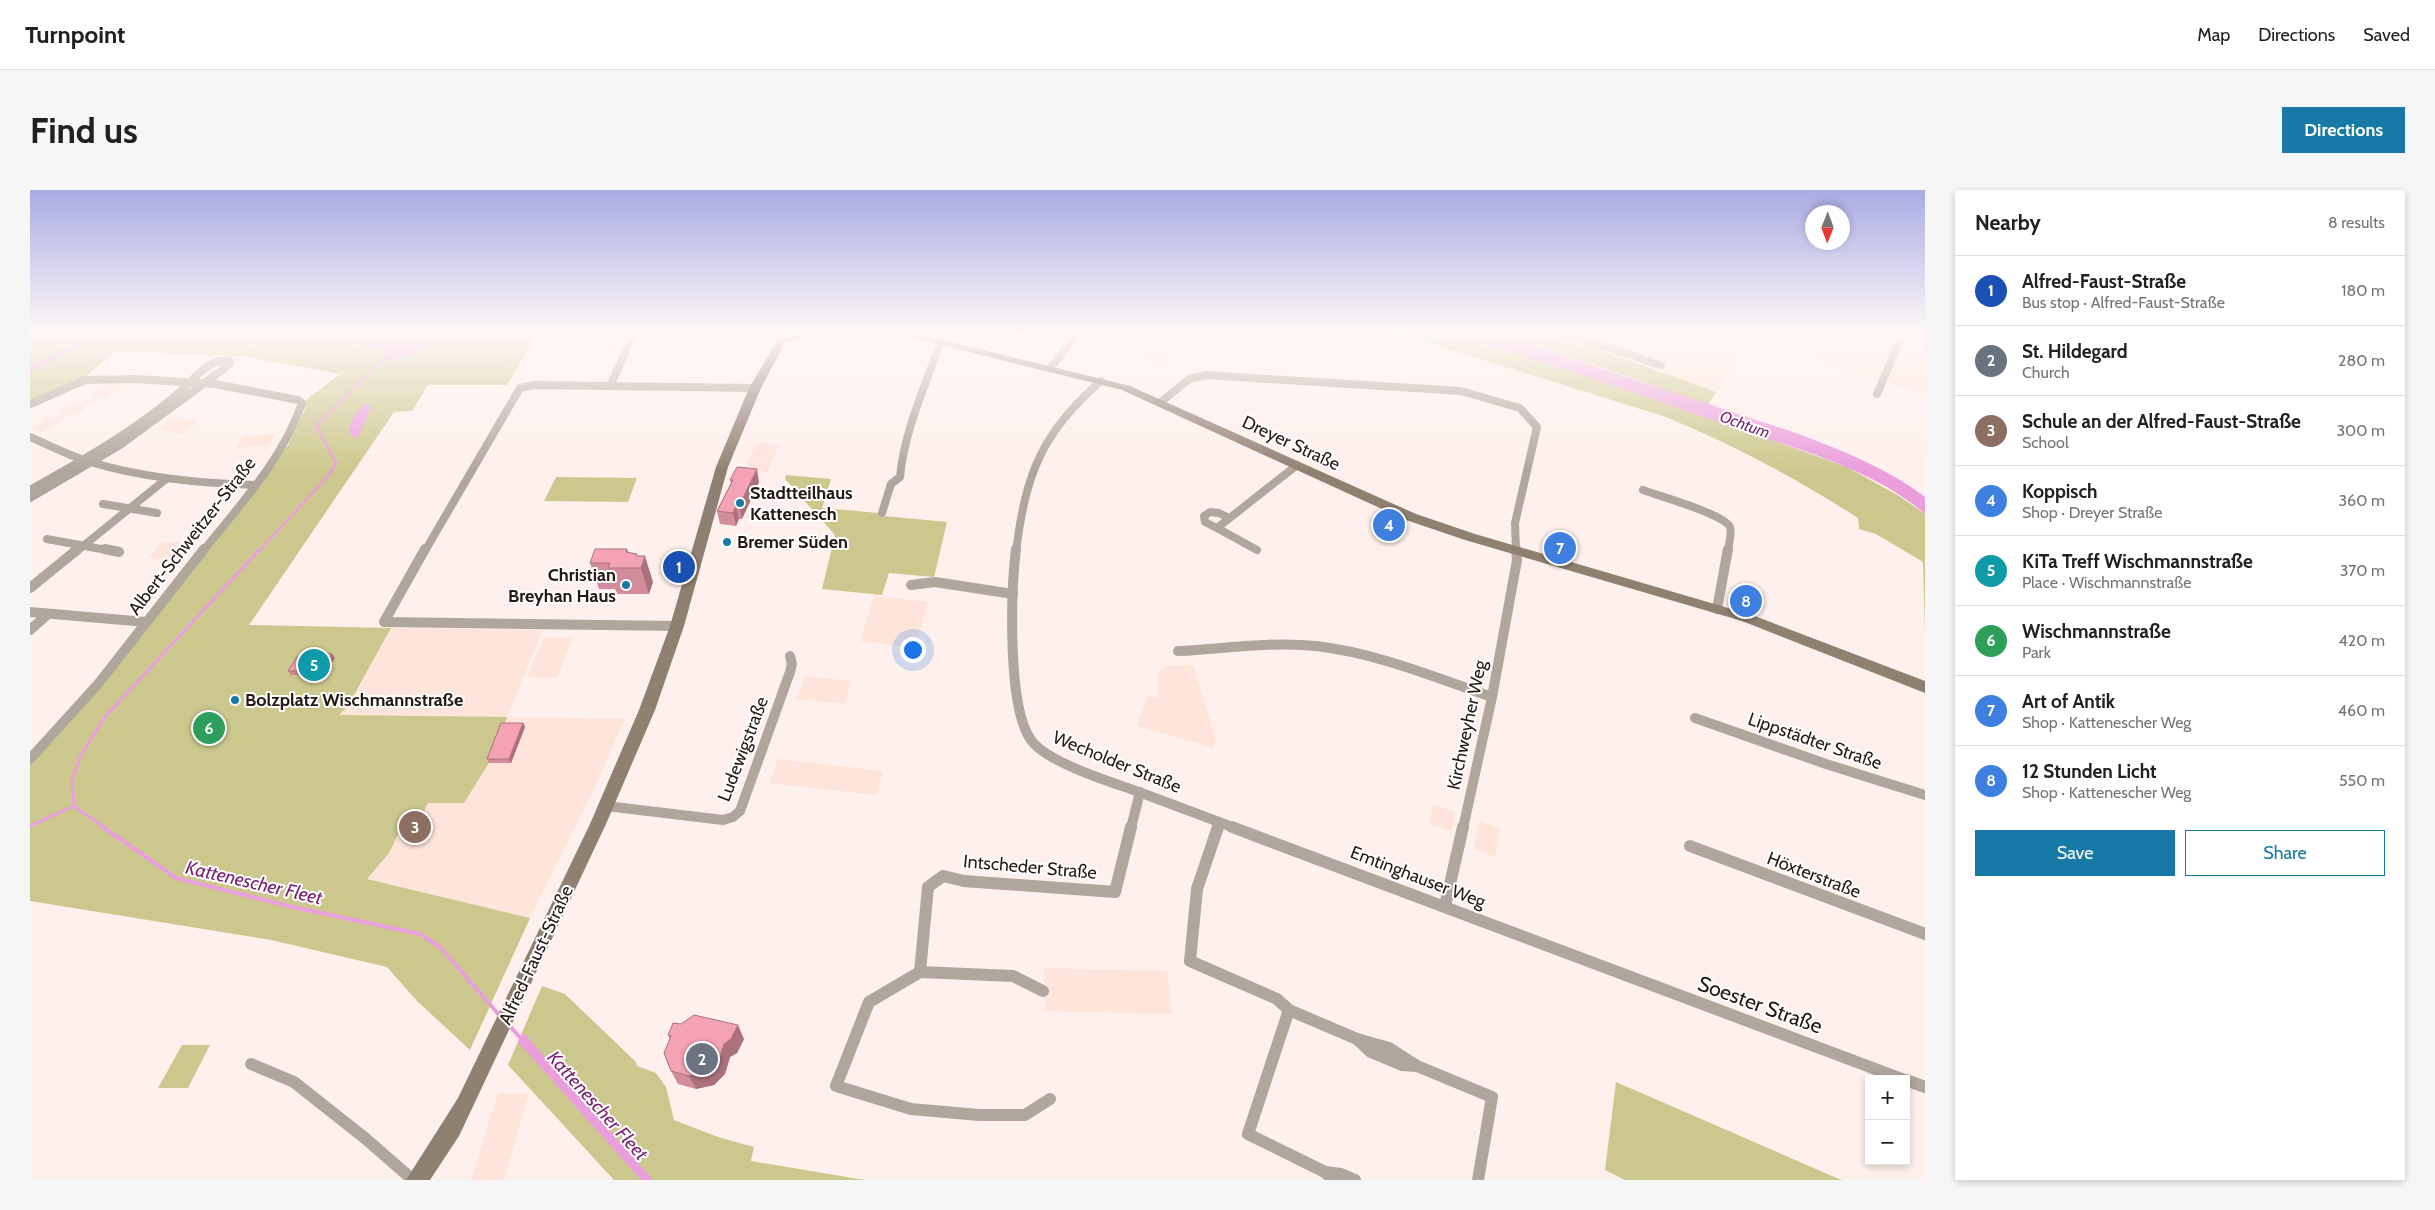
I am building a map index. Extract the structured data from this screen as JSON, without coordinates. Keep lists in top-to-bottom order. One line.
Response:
{"streets":{"street":["Dreyer Straße","Albert-Schweitzer-Straße","Kirchweyher Weg","Lippstädter Straße","Ludewigstraße","Wecholder Straße","Intscheder Straße","Höxterstraße","Emtinghauser Weg","Alfred-Faust-Straße","Soester Straße"]},"crossings":[["Dreyer Straße","Kirchweyher Weg"],["Dreyer Straße","Wecholder Straße"],["Kirchweyher Weg","Emtinghauser Weg"],["Ludewigstraße","Alfred-Faust-Straße"],["Wecholder Straße","Intscheder Straße"],["Wecholder Straße","Emtinghauser Weg"],["Emtinghauser Weg","Soester Straße"]],"water":["Ochtum","Kattenescher Fleet"],"places":["Stadtteilhaus Kattenesch","Bremer Süden","Christian Breyhan Haus","Bolzplatz Wischmannstraße"],"north":"bottom","page":{"header":"Turnpoint","nav":["Map","Directions","Saved"],"buttons":["Directions",["Save","Share"]],"title":"Find us","heading":["Nearby","8 results"],"list":[{"mark":"1","name":"Alfred-Faust-Straße","note":"Bus stop · Alfred-Faust-Straße","value":"180 m"},{"mark":"2","name":"St. Hildegard","note":"Church","value":"280 m"},{"mark":"3","name":"Schule an der Alfred-Faust-Straße","note":"School","value":"300 m"},{"mark":"4","name":"Koppisch","note":"Shop · Dreyer Straße","value":"360 m"},{"mark":"5","name":"KiTa Treff Wischmannstraße","note":"Place · Wischmannstraße","value":"370 m"},{"mark":"6","name":"Wischmannstraße","note":"Park","value":"420 m"},{"mark":"7","name":"Art of Antik","note":"Shop · Kattenescher Weg","value":"460 m"},{"mark":"8","name":"12 Stunden Licht","note":"Shop · Kattenescher Weg","value":"550 m"}],"pins":["4","7","1","8","5","6","3","2"],"map_buttons":["+","−"]}}
